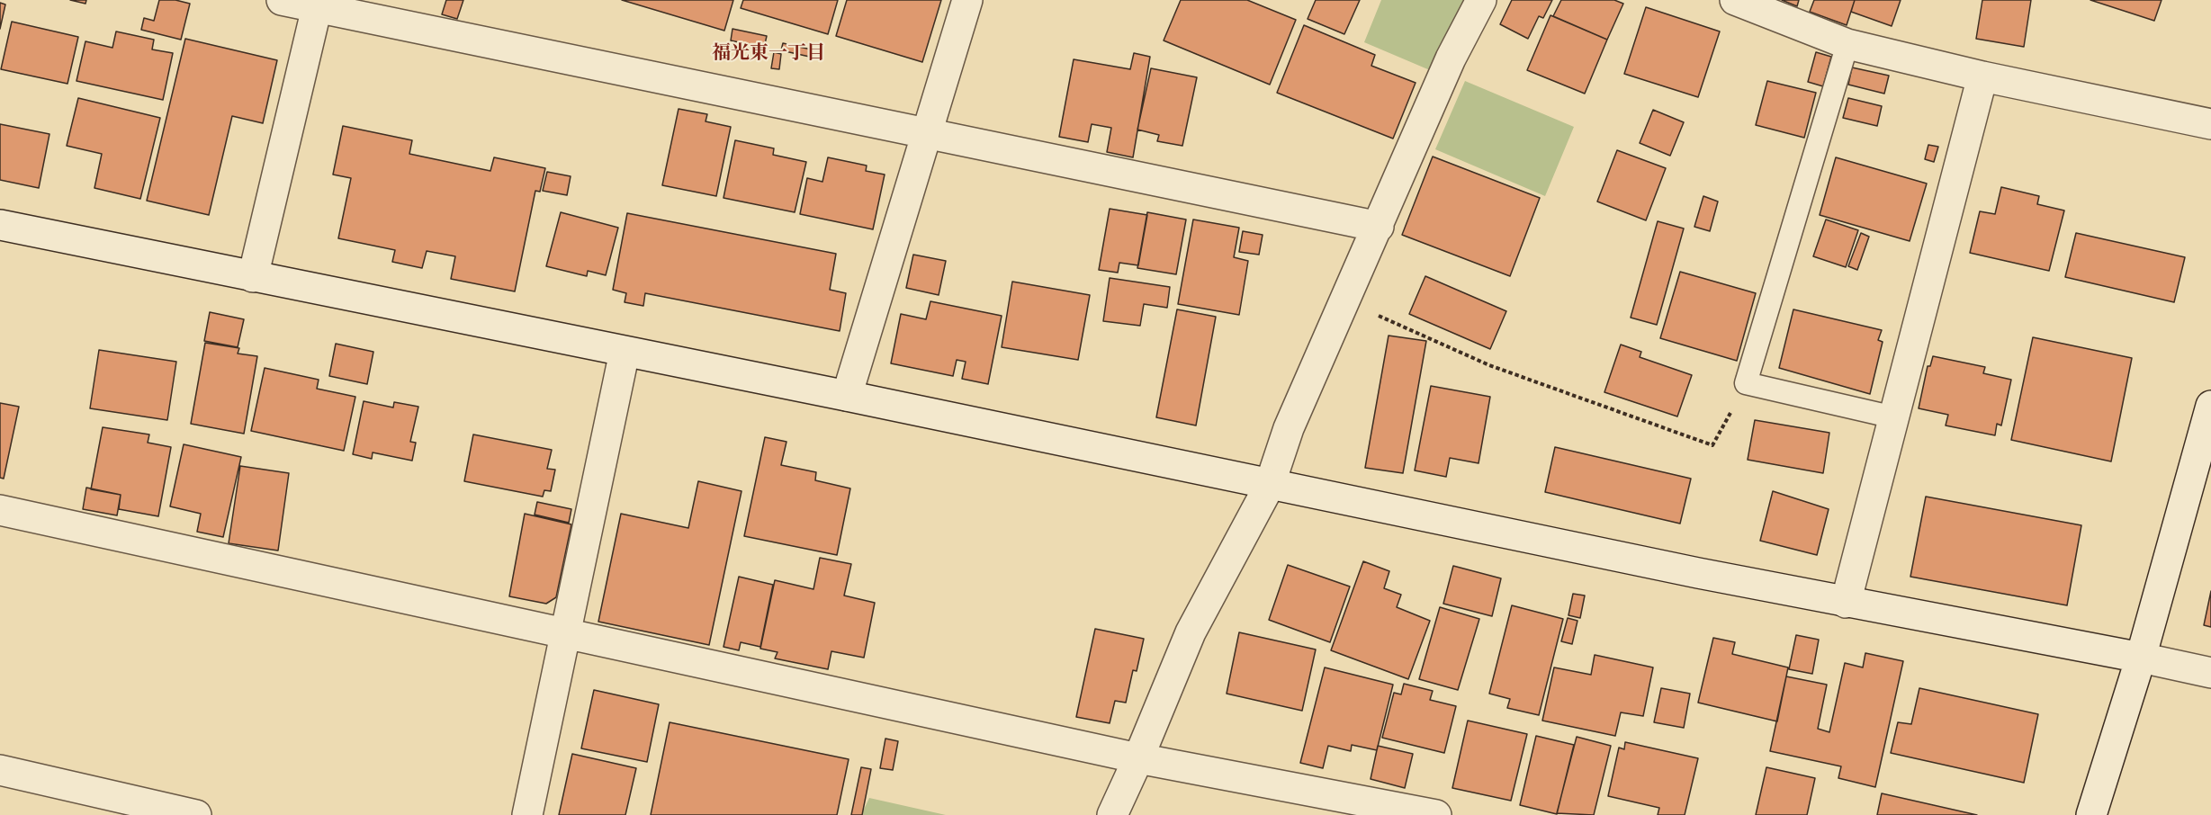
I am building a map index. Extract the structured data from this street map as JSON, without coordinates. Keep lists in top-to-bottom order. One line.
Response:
{"districts":["福光東一丁目"]}
